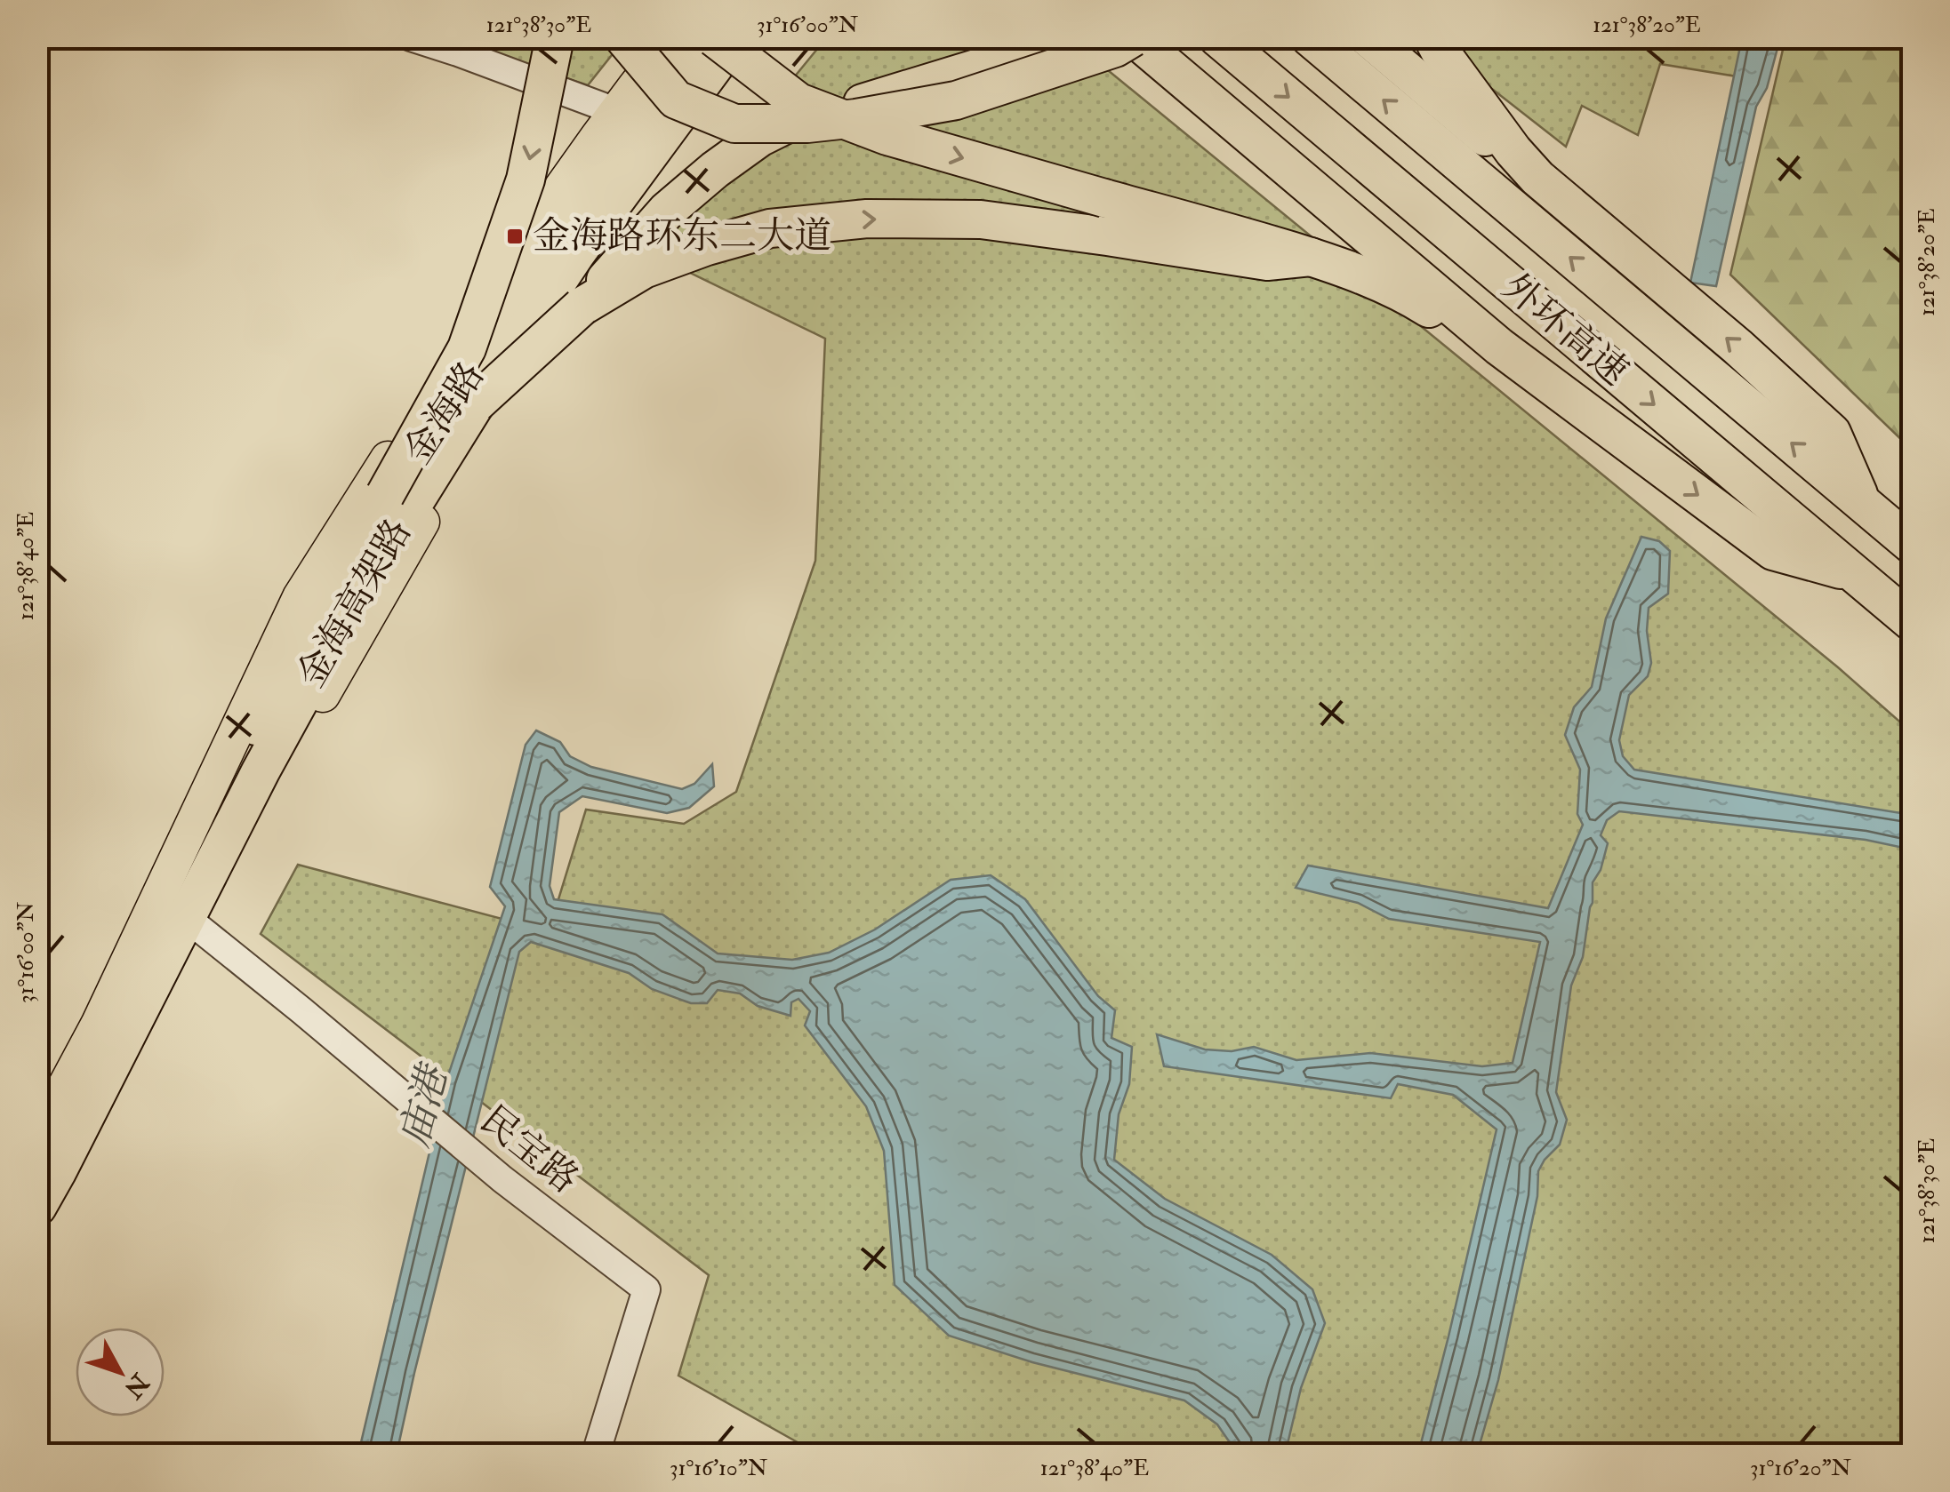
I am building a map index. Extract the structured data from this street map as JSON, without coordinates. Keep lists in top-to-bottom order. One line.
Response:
{"streets":{"highway":["外环高速","金海高架路"],"main road":["金海路"],"street":["民宝路"]},"crossings":[["金海路","民宝路"]],"water":["庙港"],"places":{"transit":["金海路环东二大道"]},"north":"bottom right","coordinates":["121°38'30\"E","31°16'00\"N","121°38'20\"E","121°38'40\"E","31°16'10\"N","31°16'20\"N"]}
